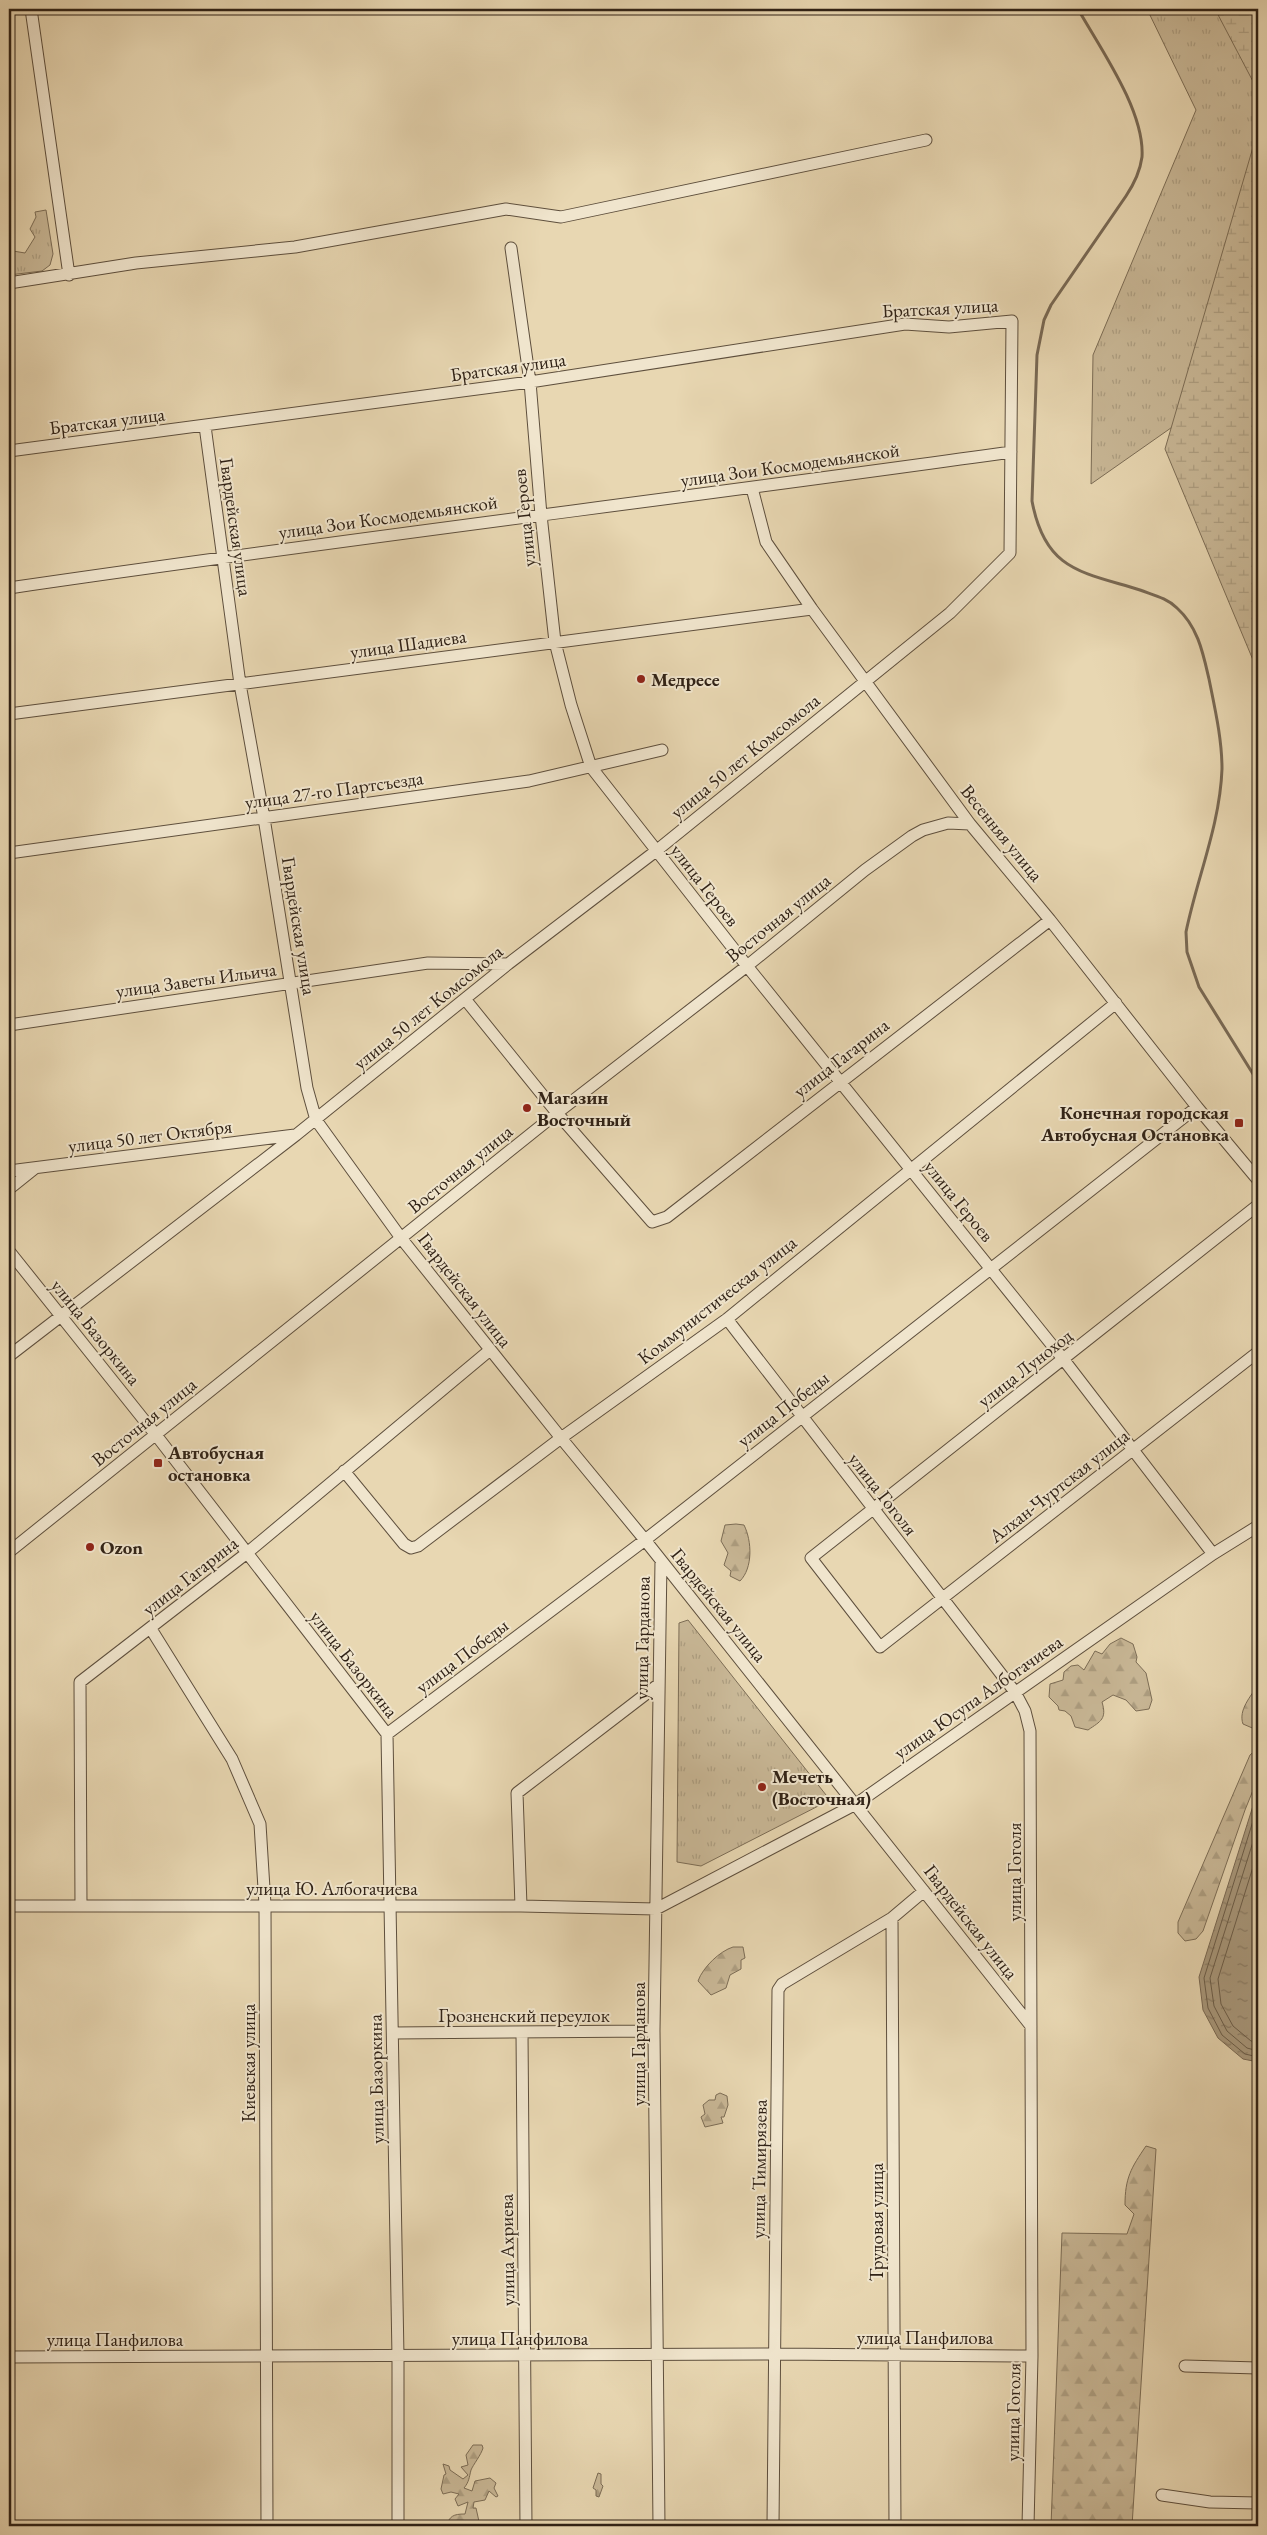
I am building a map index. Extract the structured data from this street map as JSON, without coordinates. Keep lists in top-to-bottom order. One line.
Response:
{"streets":{"street":["Братская улица","улица Зои Космодемьянской","улица Героев","Гвардейская улица","улица Шадиева","улица 50 лет Комсомола","улица 27-го Партсъезда","Весенняя улица","Восточная улица","улица Заветы Ильича","улица Гагарина","улица 50 лет Октября","Коммунистическая улица","улица Базоркина","улица Луноход","улица Победы","Алхан-Чуртская улица","улица Гоголя","улица Гарданова","улица Юсупа Албогачиева","улица Ю. Албогачиева","Грозненский переулок","Киевская улица","улица Тимирязева","Трудовая улица","улица Ахриева","улица Панфилова"]},"crossings":[["Братская улица","улица Героев"],["Братская улица","Гвардейская улица"],["Братская улица","улица 50 лет Комсомола"],["улица Зои Космодемьянской","улица Героев"],["улица Зои Космодемьянской","Гвардейская улица"],["улица Зои Космодемьянской","улица 50 лет Комсомола"],["улица Зои Космодемьянской","Весенняя улица"],["улица Героев","улица Шадиева"],["улица Героев","улица 50 лет Комсомола"],["улица Героев","улица 27-го Партсъезда"],["улица Героев","Восточная улица"],["улица Героев","улица Гагарина"],["улица Героев","Коммунистическая улица"],["улица Героев","улица Луноход"],["улица Героев","улица Победы"],["улица Героев","Алхан-Чуртская улица"],["улица Героев","улица Юсупа Албогачиева"],["Гвардейская улица","улица Шадиева"],["Гвардейская улица","улица 50 лет Комсомола"],["Гвардейская улица","улица 27-го Партсъезда"],["Гвардейская улица","Восточная улица"],["Гвардейская улица","улица Заветы Ильича"],["Гвардейская улица","улица Гагарина"],["Гвардейская улица","Коммунистическая улица"],["Гвардейская улица","улица Победы"],["Гвардейская улица","улица Гоголя"],["Гвардейская улица","улица Гарданова"],["Гвардейская улица","улица Юсупа Албогачиева"],["Гвардейская улица","улица Тимирязева"],["улица Шадиева","Весенняя улица"],["улица 50 лет Комсомола","Весенняя улица"],["улица 50 лет Комсомола","улица Заветы Ильича"],["улица 50 лет Комсомола","улица 50 лет Октября"],["улица 50 лет Комсомола","улица Базоркина"],["Весенняя улица","Восточная улица"],["Весенняя улица","улица Гагарина"],["Весенняя улица","Коммунистическая улица"],["Весенняя улица","улица Победы"],["Восточная улица","улица Гагарина"],["Восточная улица","улица Базоркина"],["улица Гагарина","Коммунистическая улица"],["улица Гагарина","улица Базоркина"],["улица Гагарина","улица Ю. Албогачиева"],["улица Гагарина","Киевская улица"],["Коммунистическая улица","улица Гоголя"],["улица Базоркина","улица Победы"],["улица Базоркина","улица Ю. Албогачиева"],["улица Базоркина","Грозненский переулок"],["улица Базоркина","улица Панфилова"],["улица Луноход","Алхан-Чуртская улица"],["улица Луноход","улица Гоголя"],["улица Победы","улица Гоголя"],["Алхан-Чуртская улица","улица Гоголя"],["улица Гоголя","улица Юсупа Албогачиева"],["улица Гоголя","улица Панфилова"],["улица Гарданова","улица Юсупа Албогачиева"],["улица Гарданова","улица Ю. Албогачиева"],["улица Гарданова","Грозненский переулок"],["улица Гарданова","улица Панфилова"],["улица Юсупа Албогачиева","улица Ю. Албогачиева"],["улица Ю. Албогачиева","Киевская улица"],["Грозненский переулок","улица Ахриева"],["Киевская улица","улица Панфилова"],["улица Тимирязева","Трудовая улица"],["улица Тимирязева","улица Панфилова"],["Трудовая улица","улица Панфилова"],["улица Ахриева","улица Панфилова"]],"places":{"other":["Медресе","Магазин Восточный","Ozon","Мечеть (Восточная)"],"transit":["Конечная городская Автобусная Остановка","Автобусная остановка"]}}
